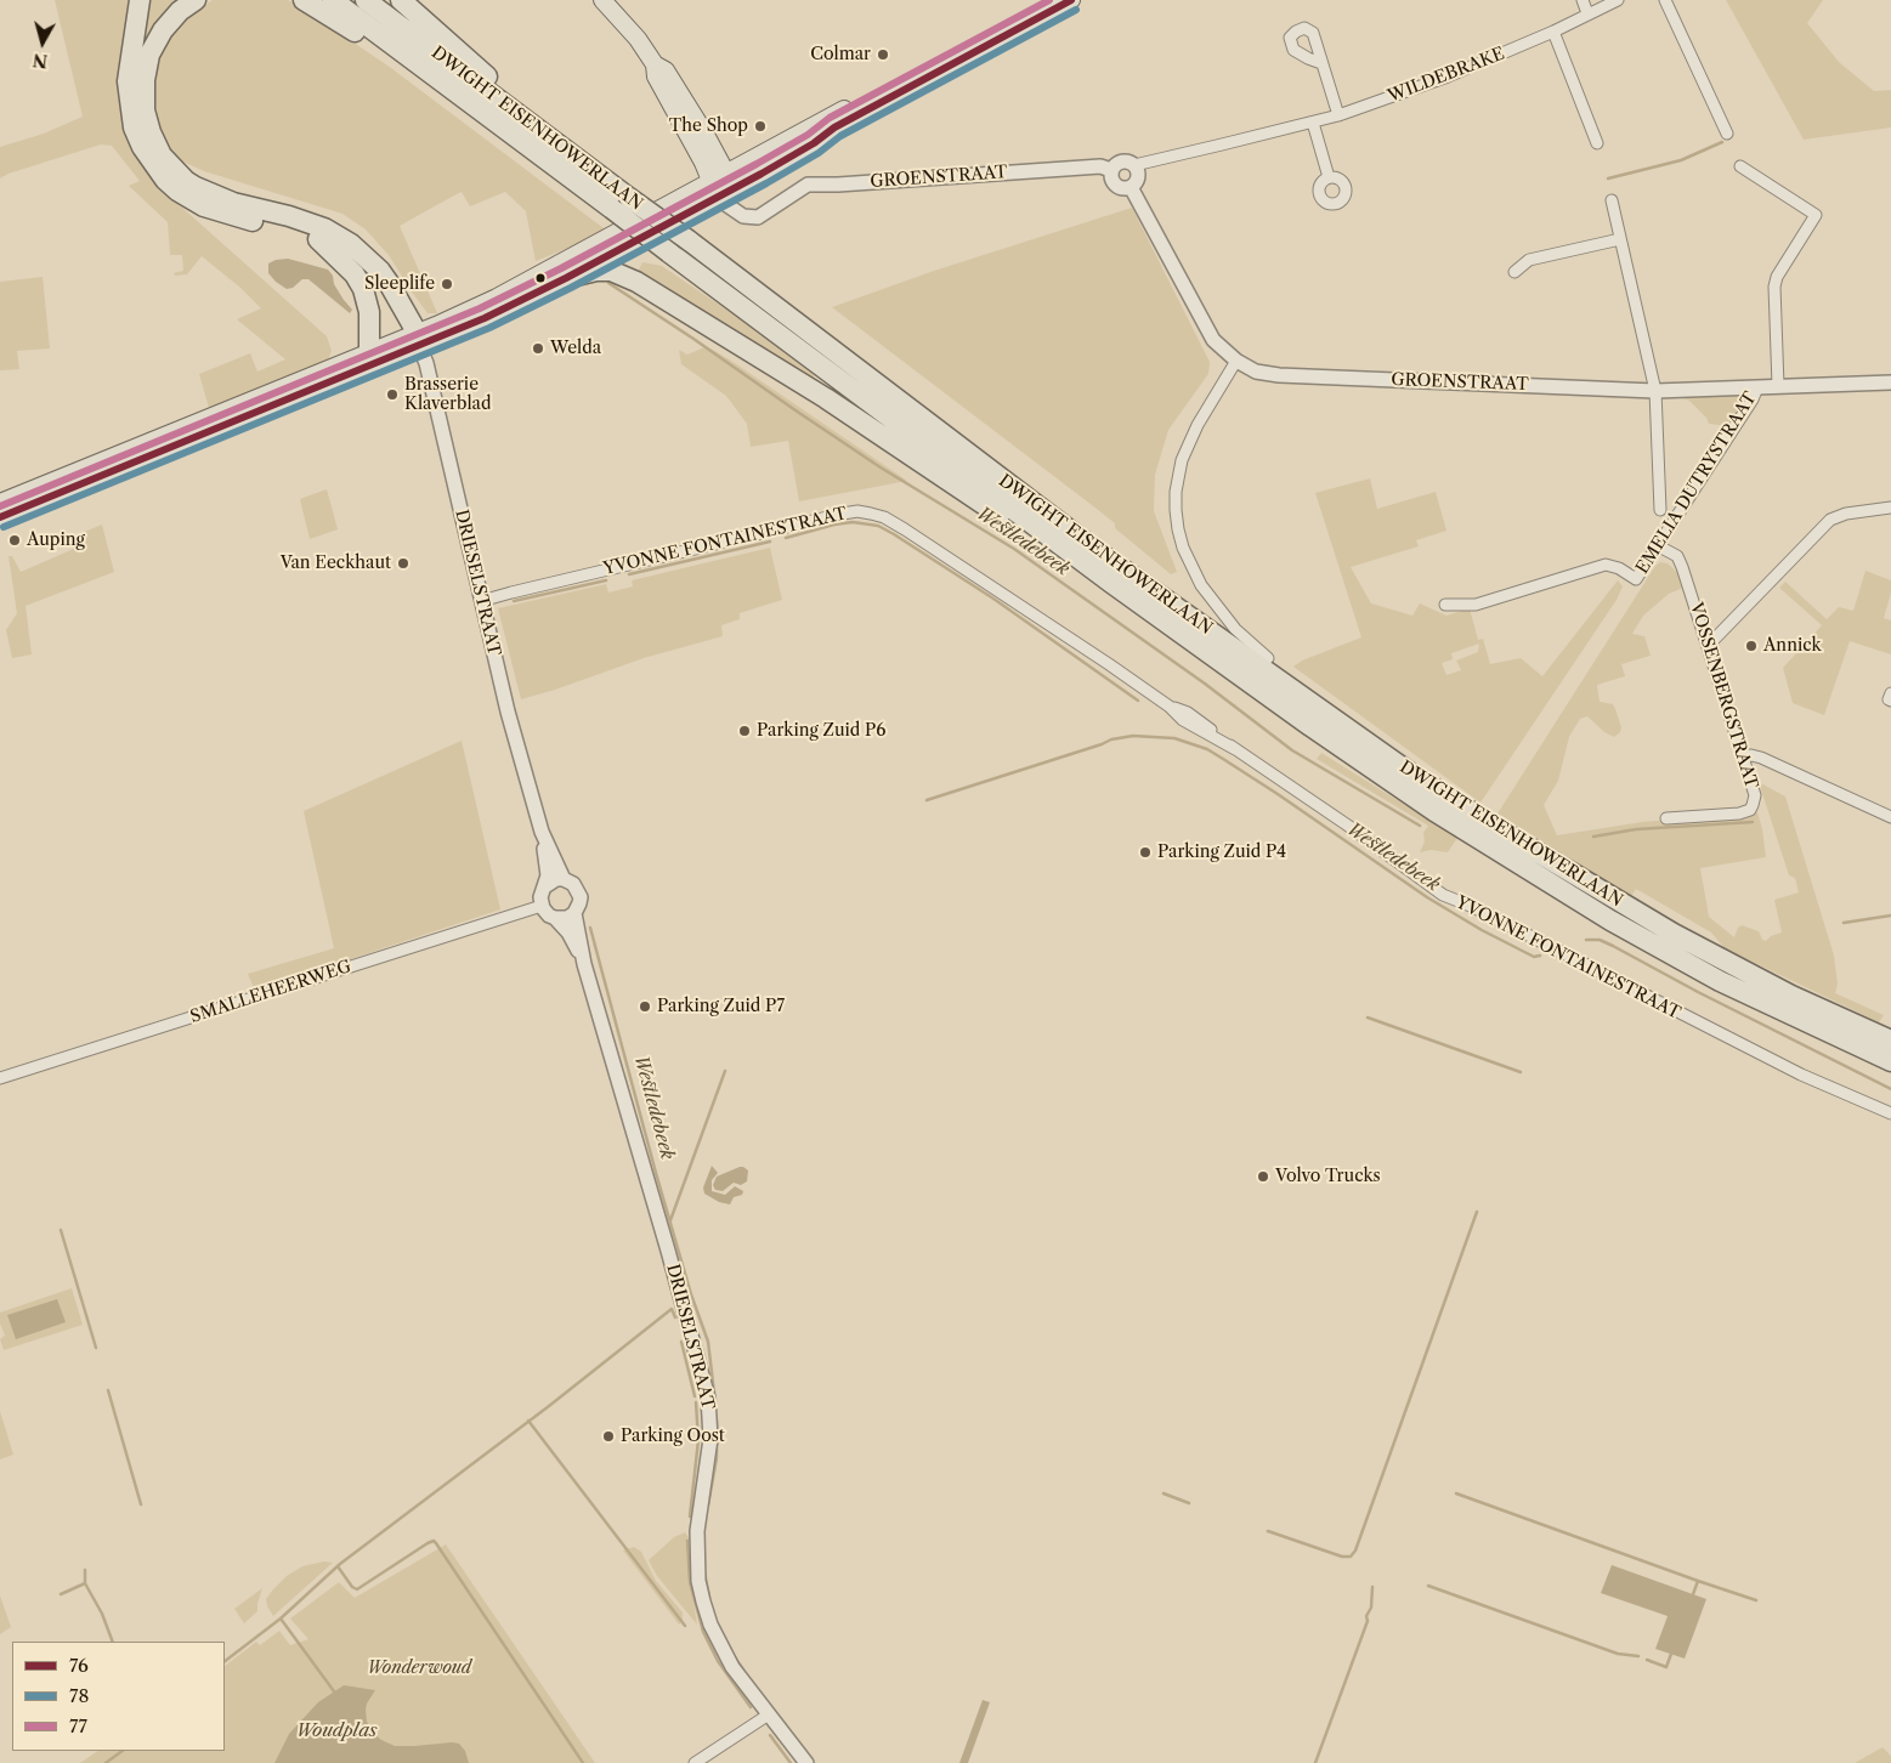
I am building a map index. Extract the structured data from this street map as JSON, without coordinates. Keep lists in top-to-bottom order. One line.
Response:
{"streets":{"highway":["DWIGHT EISENHOWERLAAN"],"street":["WILDEBRAKE","GROENSTRAAT","EMELIA DUTRYSTRAAT","YVONNE FONTAINESTRAAT","DRIESELSTRAAT","VOSSENBERGSTRAAT","SMALLEHEERWEG"]},"crossings":[["WILDEBRAKE","GROENSTRAAT"],["GROENSTRAAT","EMELIA DUTRYSTRAAT"],["EMELIA DUTRYSTRAAT","VOSSENBERGSTRAAT"],["YVONNE FONTAINESTRAAT","DRIESELSTRAAT"],["DRIESELSTRAAT","SMALLEHEERWEG"]],"water":["Westledebeek","Woudplas"],"parks":["Wonderwoud"],"places":["Colmar","The Shop","Sleeplife","Welda","Brasserie Klaverblad","Auping","Van Eeckhaut","Annick","Parking Zuid P6","Parking Zuid P4","Parking Zuid P7","Volvo Trucks","Parking Oost"],"lines":["transit line 76","transit line 77","transit line 78"],"legend":["76","78","77"],"north":"bottom"}
